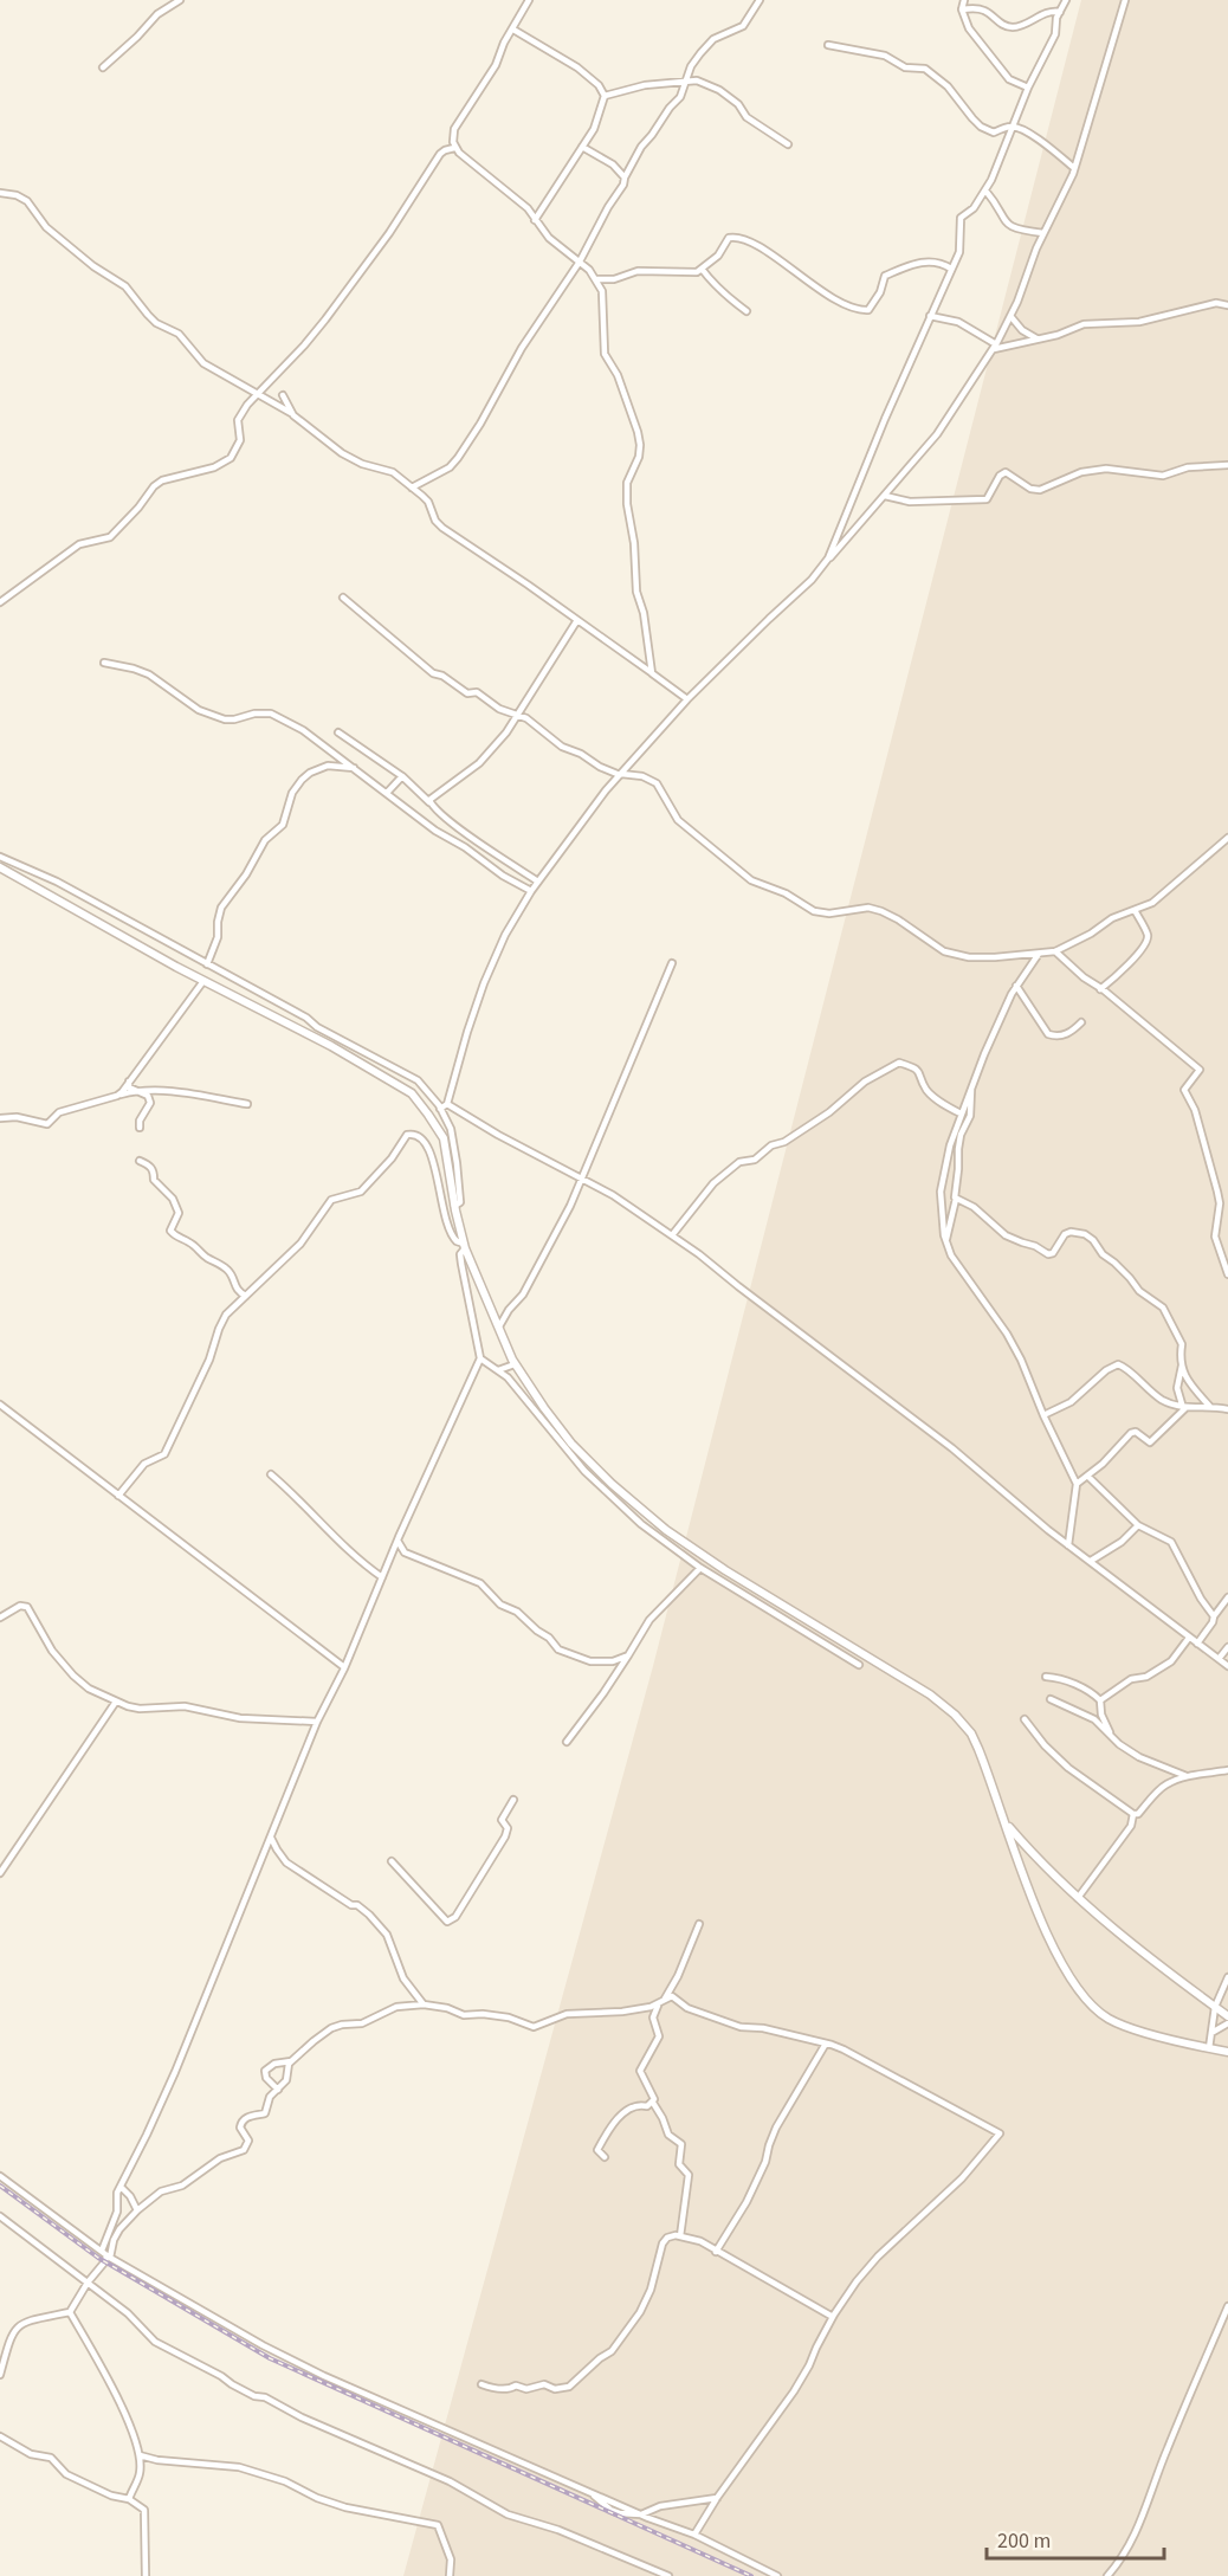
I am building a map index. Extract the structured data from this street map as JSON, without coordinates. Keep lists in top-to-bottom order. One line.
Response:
{"scale_bar":"200 m"}
